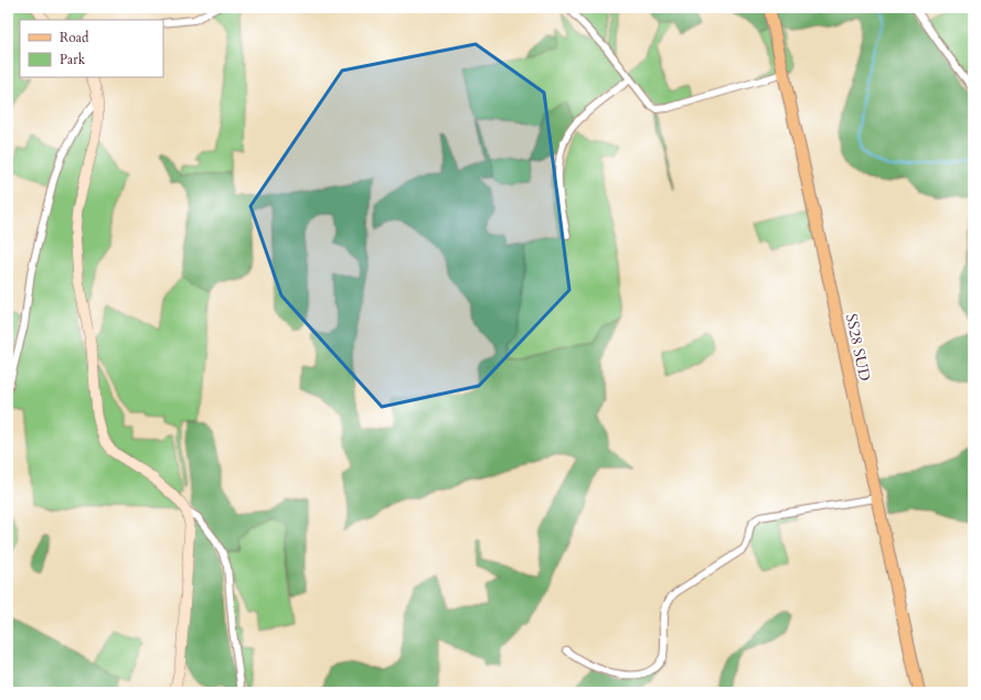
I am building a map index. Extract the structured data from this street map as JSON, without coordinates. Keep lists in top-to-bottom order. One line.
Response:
{"streets":{"main road":["SS28 SUD"]},"legend":["Road","Park"]}
